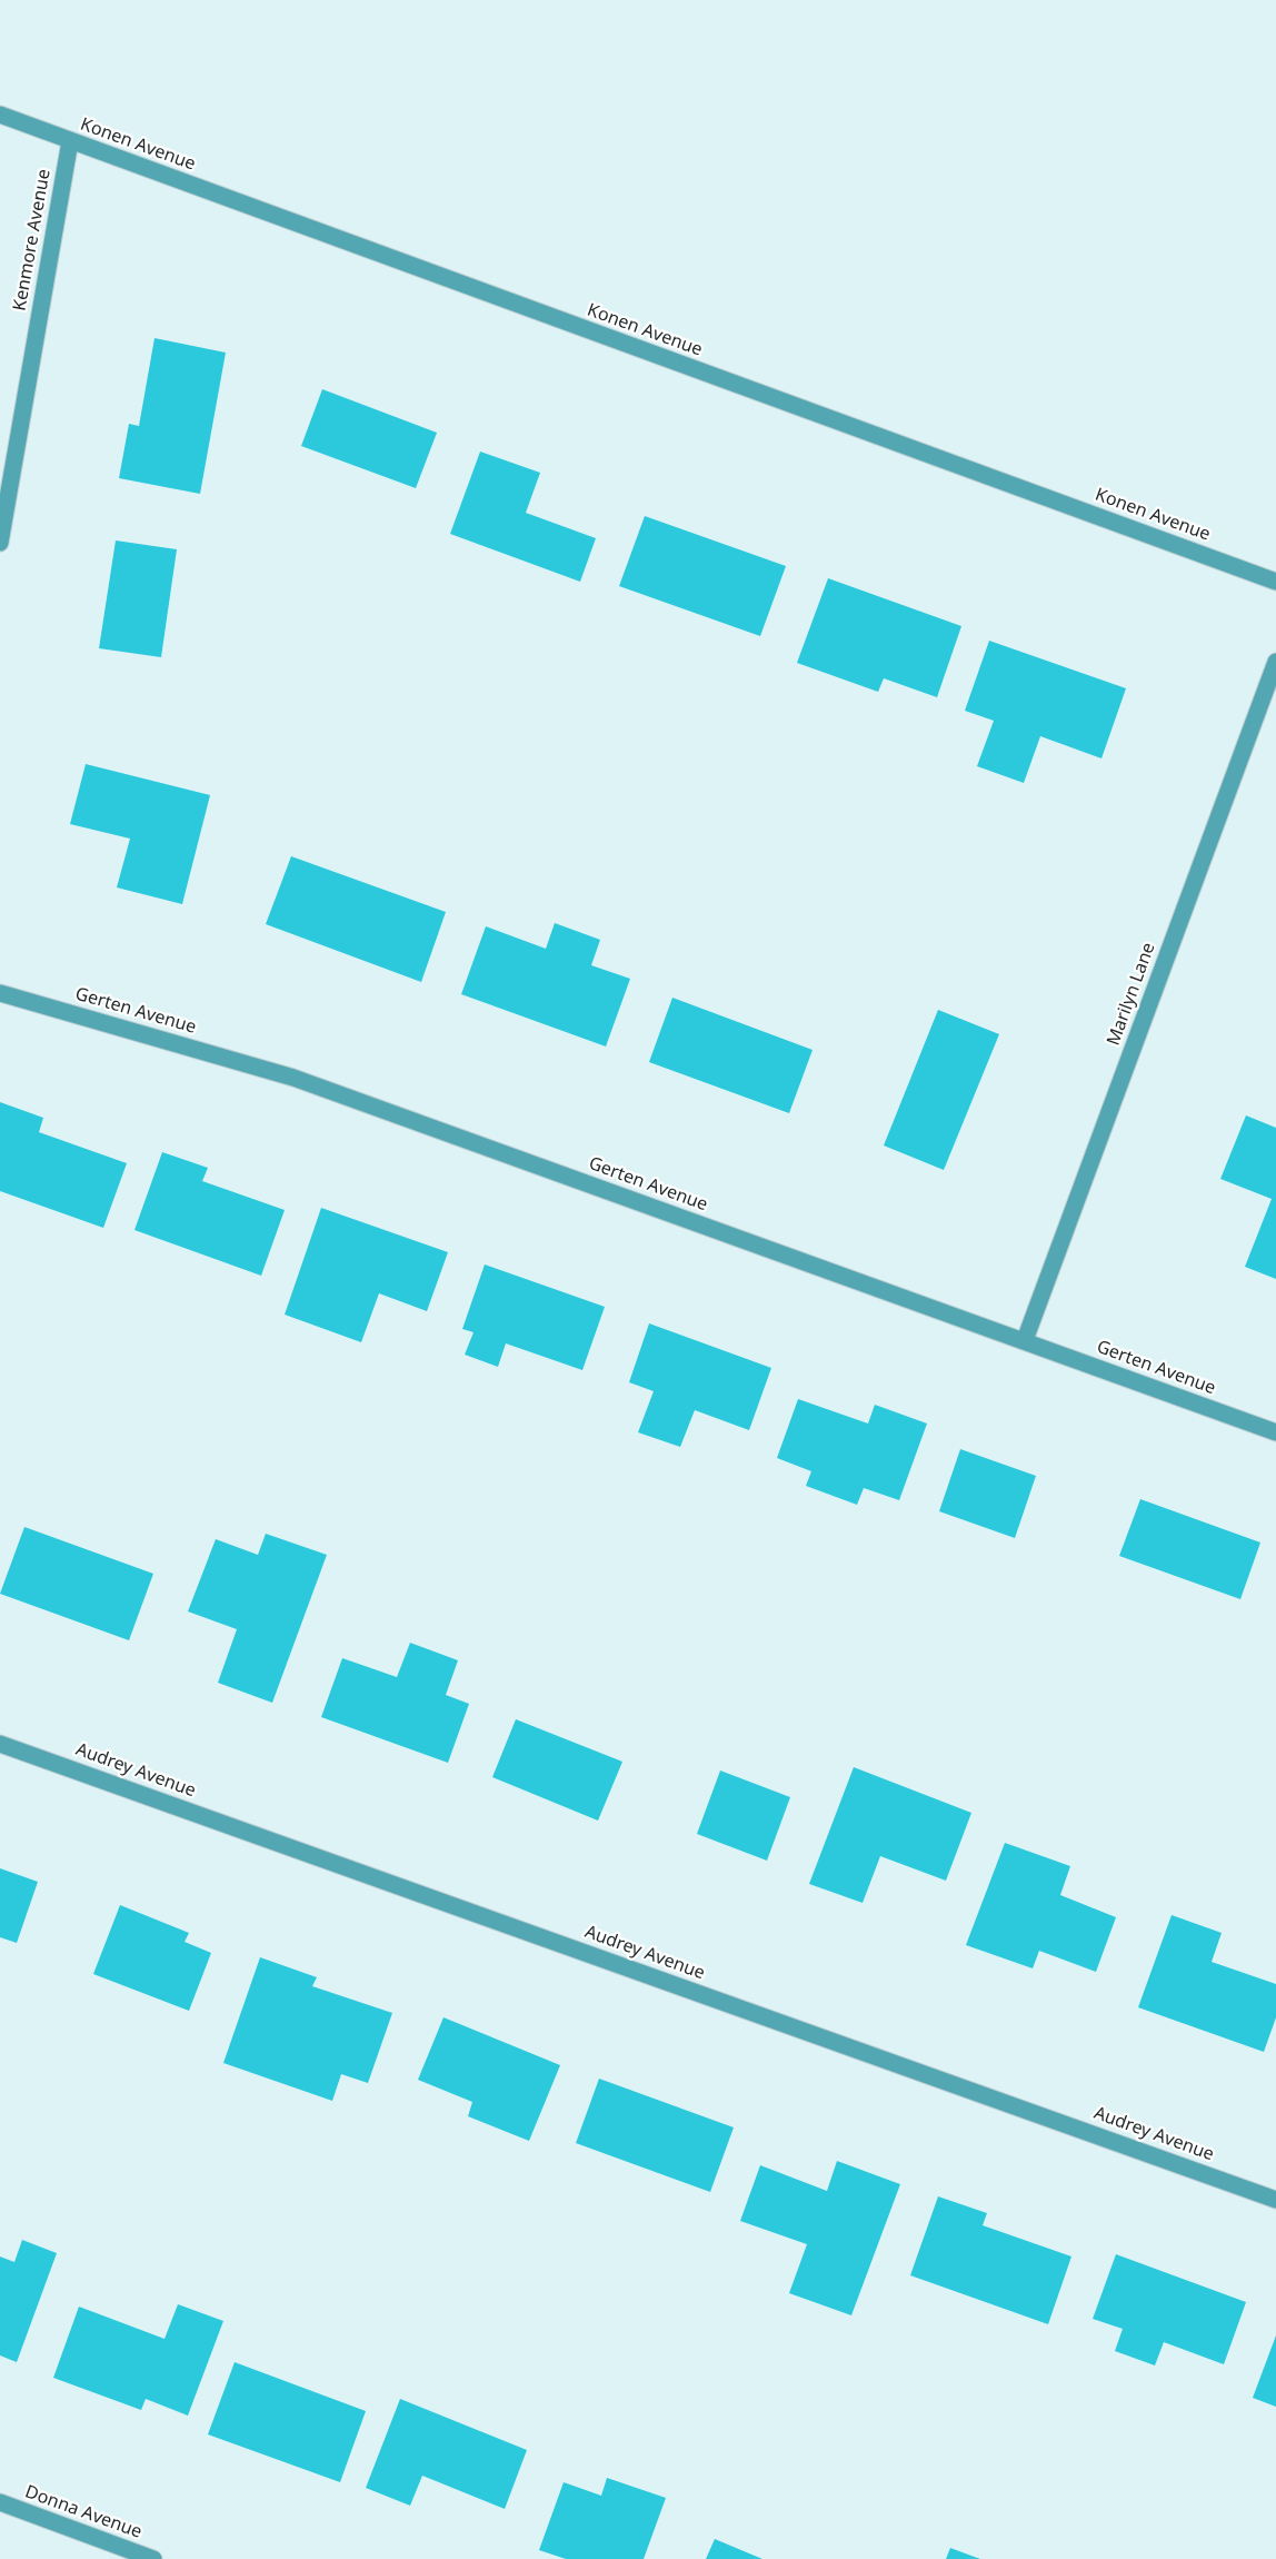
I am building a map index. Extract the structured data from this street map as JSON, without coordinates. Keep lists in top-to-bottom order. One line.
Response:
{"streets":{"street":["Konen Avenue","Kenmore Avenue","Marilyn Lane","Gerten Avenue","Audrey Avenue","Donna Avenue"]},"crossings":[["Konen Avenue","Kenmore Avenue"],["Marilyn Lane","Gerten Avenue"]]}
